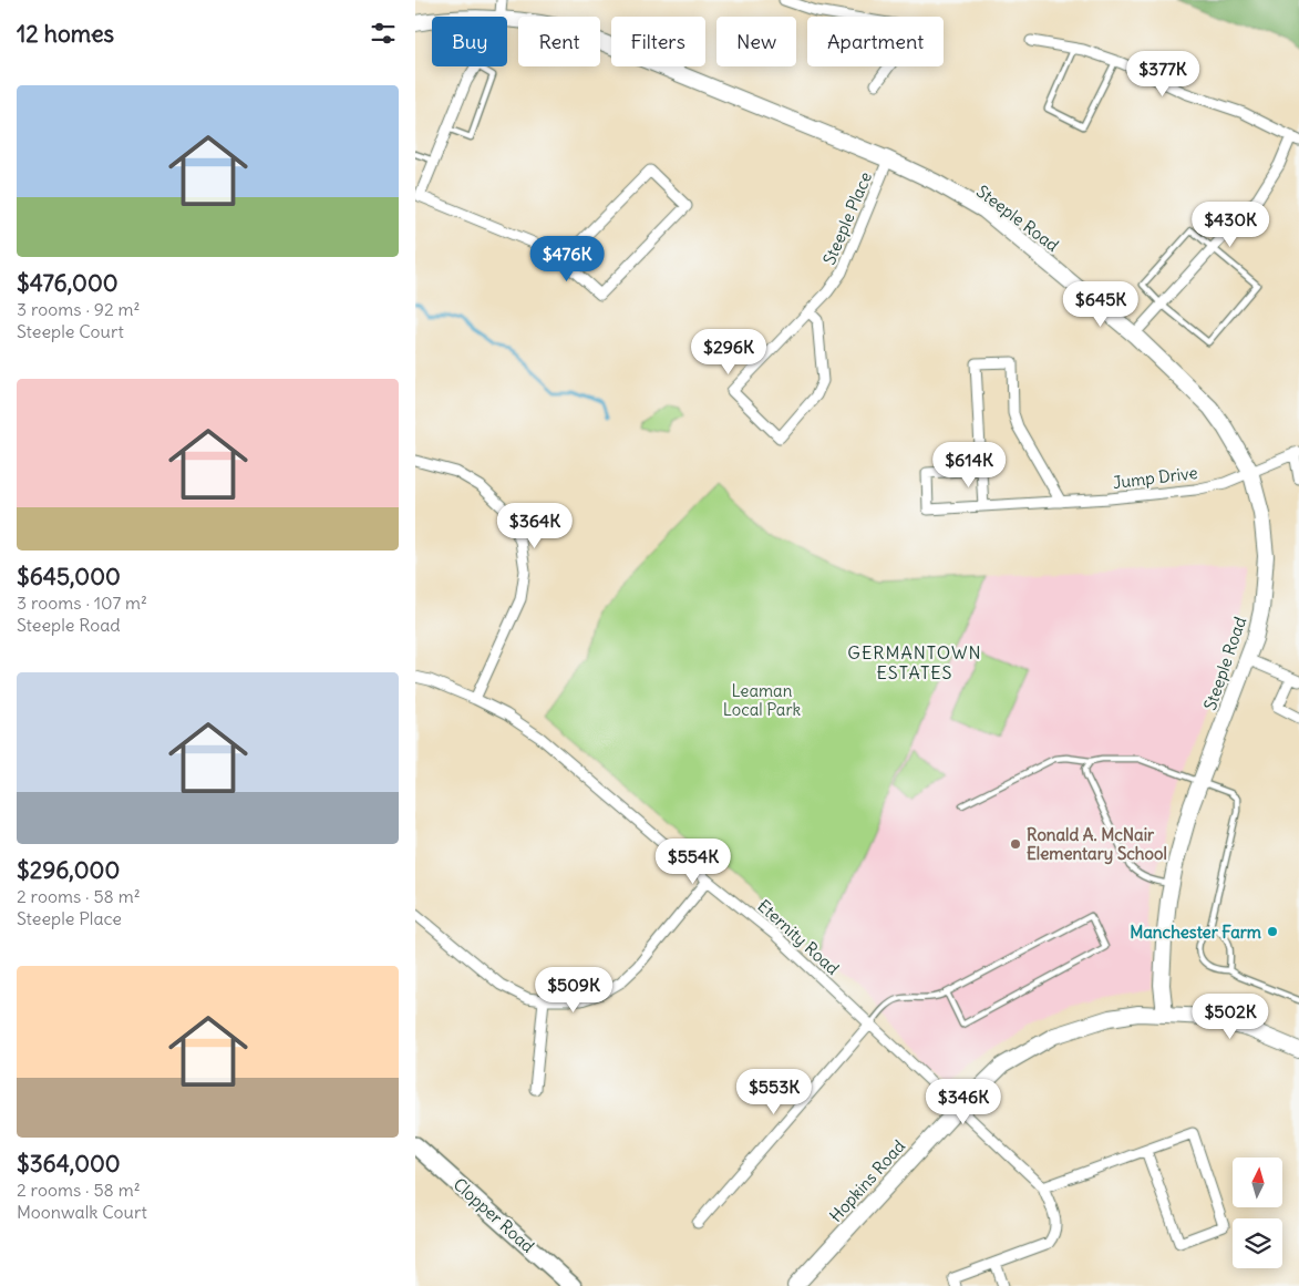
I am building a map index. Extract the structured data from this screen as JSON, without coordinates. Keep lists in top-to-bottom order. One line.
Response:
{"streets":{"main road":["Clopper Road"],"street":["Steeple Place","Steeple Road","Jump Drive","Eternity Road","Hopkins Road"]},"crossings":[["Steeple Place","Steeple Road"],["Steeple Road","Jump Drive"],["Steeple Road","Hopkins Road"],["Eternity Road","Hopkins Road"]],"districts":["GERMANTOWN ESTATES"],"parks":["Leaman Local Park"],"places":["Ronald A. McNair Elementary School","Manchester Farm"],"north":"top","page":{"heading":"12 homes","chip":["Buy","Rent","Filters","New","Apartment"],"price":["$377K","$430K","$476K","$645K","$296K","$614K","$364K","$554K","$509K","$502K","$553K","$346K"],"list":[{"name":"$476,000","note":"3 rooms · 92 m² · Steeple Court"},{"name":"$645,000","note":"3 rooms · 107 m² · Steeple Road"},{"name":"$296,000","note":"2 rooms · 58 m² · Steeple Place"},{"name":"$364,000","note":"2 rooms · 58 m² · Moonwalk Court"}]}}
